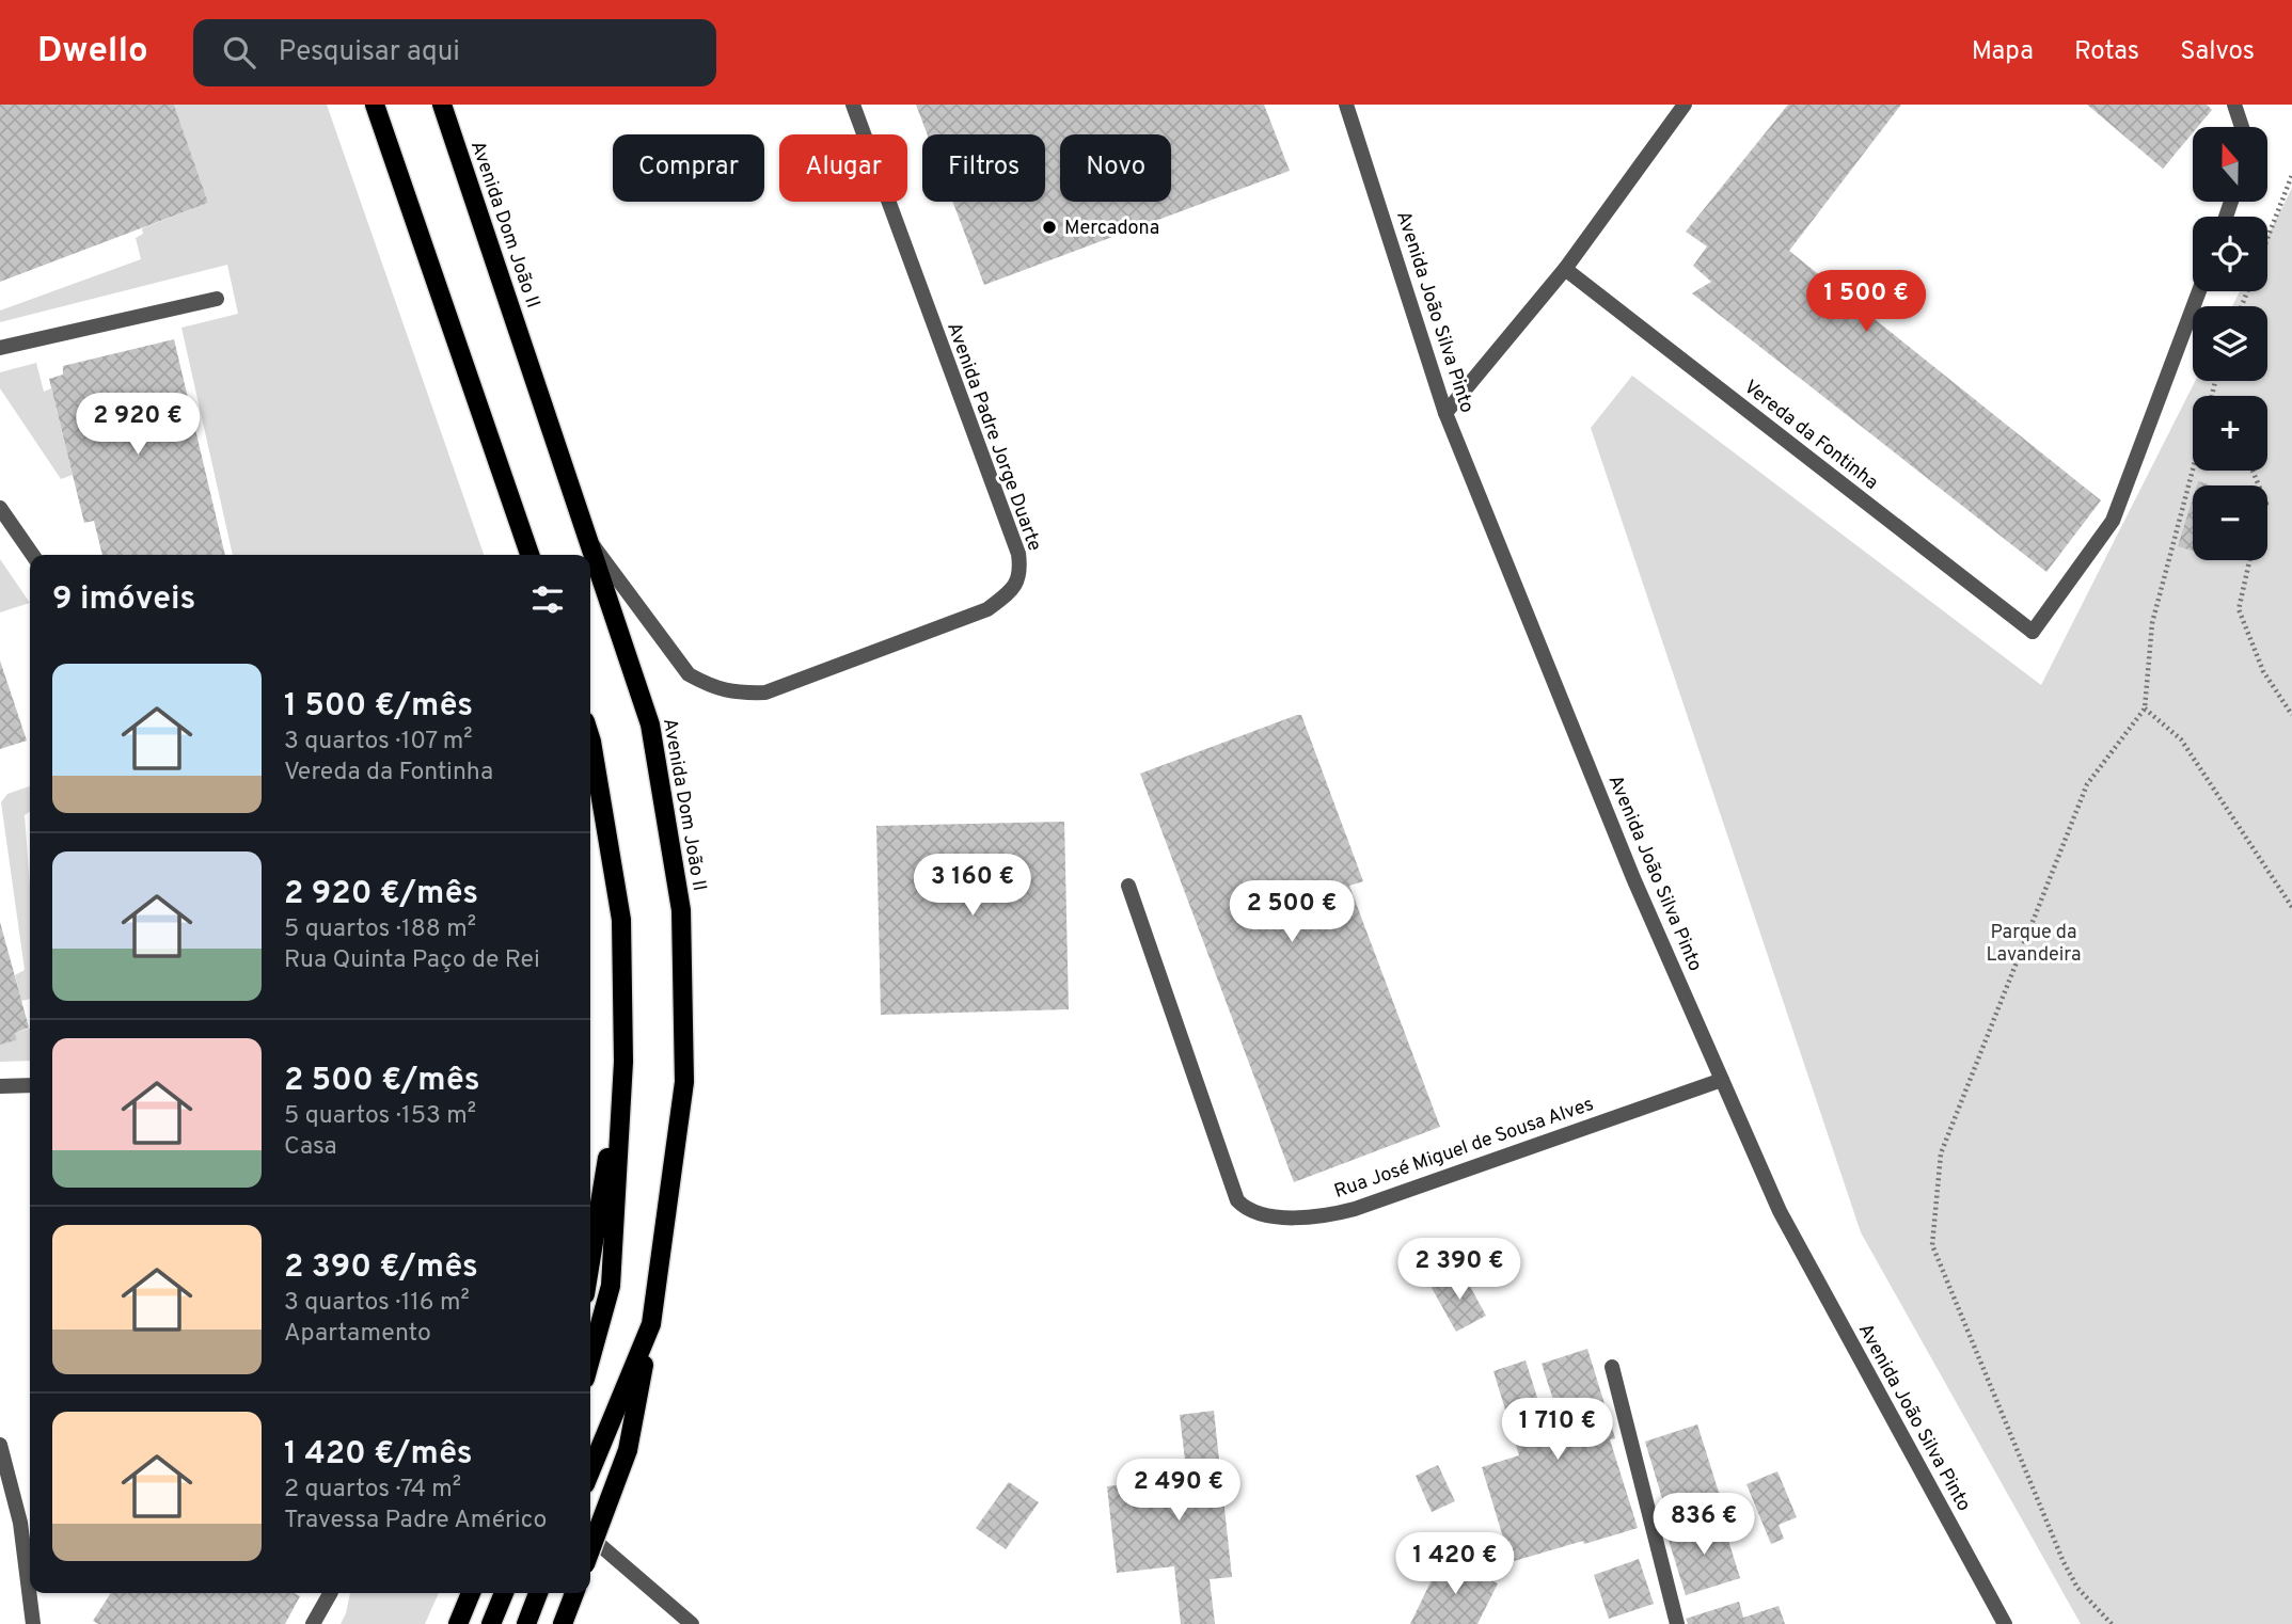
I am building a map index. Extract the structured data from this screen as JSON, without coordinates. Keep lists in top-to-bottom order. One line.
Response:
{"streets":{"main road":["Avenida Dom João II"],"street":["Avenida João Silva Pinto","Vereda da Fontinha","Avenida Padre Jorge Duarte","Rua José Miguel de Sousa Alves"]},"crossings":[["Avenida Dom João II","Avenida Padre Jorge Duarte"],["Avenida João Silva Pinto","Rua José Miguel de Sousa Alves"]],"parks":["Parque da Lavandeira"],"places":["Mercadona"],"north":"top","page":{"header":"Dwello","search":"Pesquisar aqui","nav":["Mapa","Rotas","Salvos"],"map_buttons":["+","−"],"chip":["Comprar","Alugar","Filtros","Novo"],"price":["1 500 €","2 920 €","3 160 €","2 500 €","2 390 €","1 710 €","2 490 €","836 €","1 420 €"],"heading":"9 imóveis","list":[{"name":"1 500 €/mês","note":"3 quartos · 107 m² · Vereda da Fontinha"},{"name":"2 920 €/mês","note":"5 quartos · 188 m² · Rua Quinta Paço de Rei"},{"name":"2 500 €/mês","note":"5 quartos · 153 m² · Casa"},{"name":"2 390 €/mês","note":"3 quartos · 116 m² · Apartamento"},{"name":"1 420 €/mês","note":"2 quartos · 74 m² · Travessa Padre Américo"}]}}
